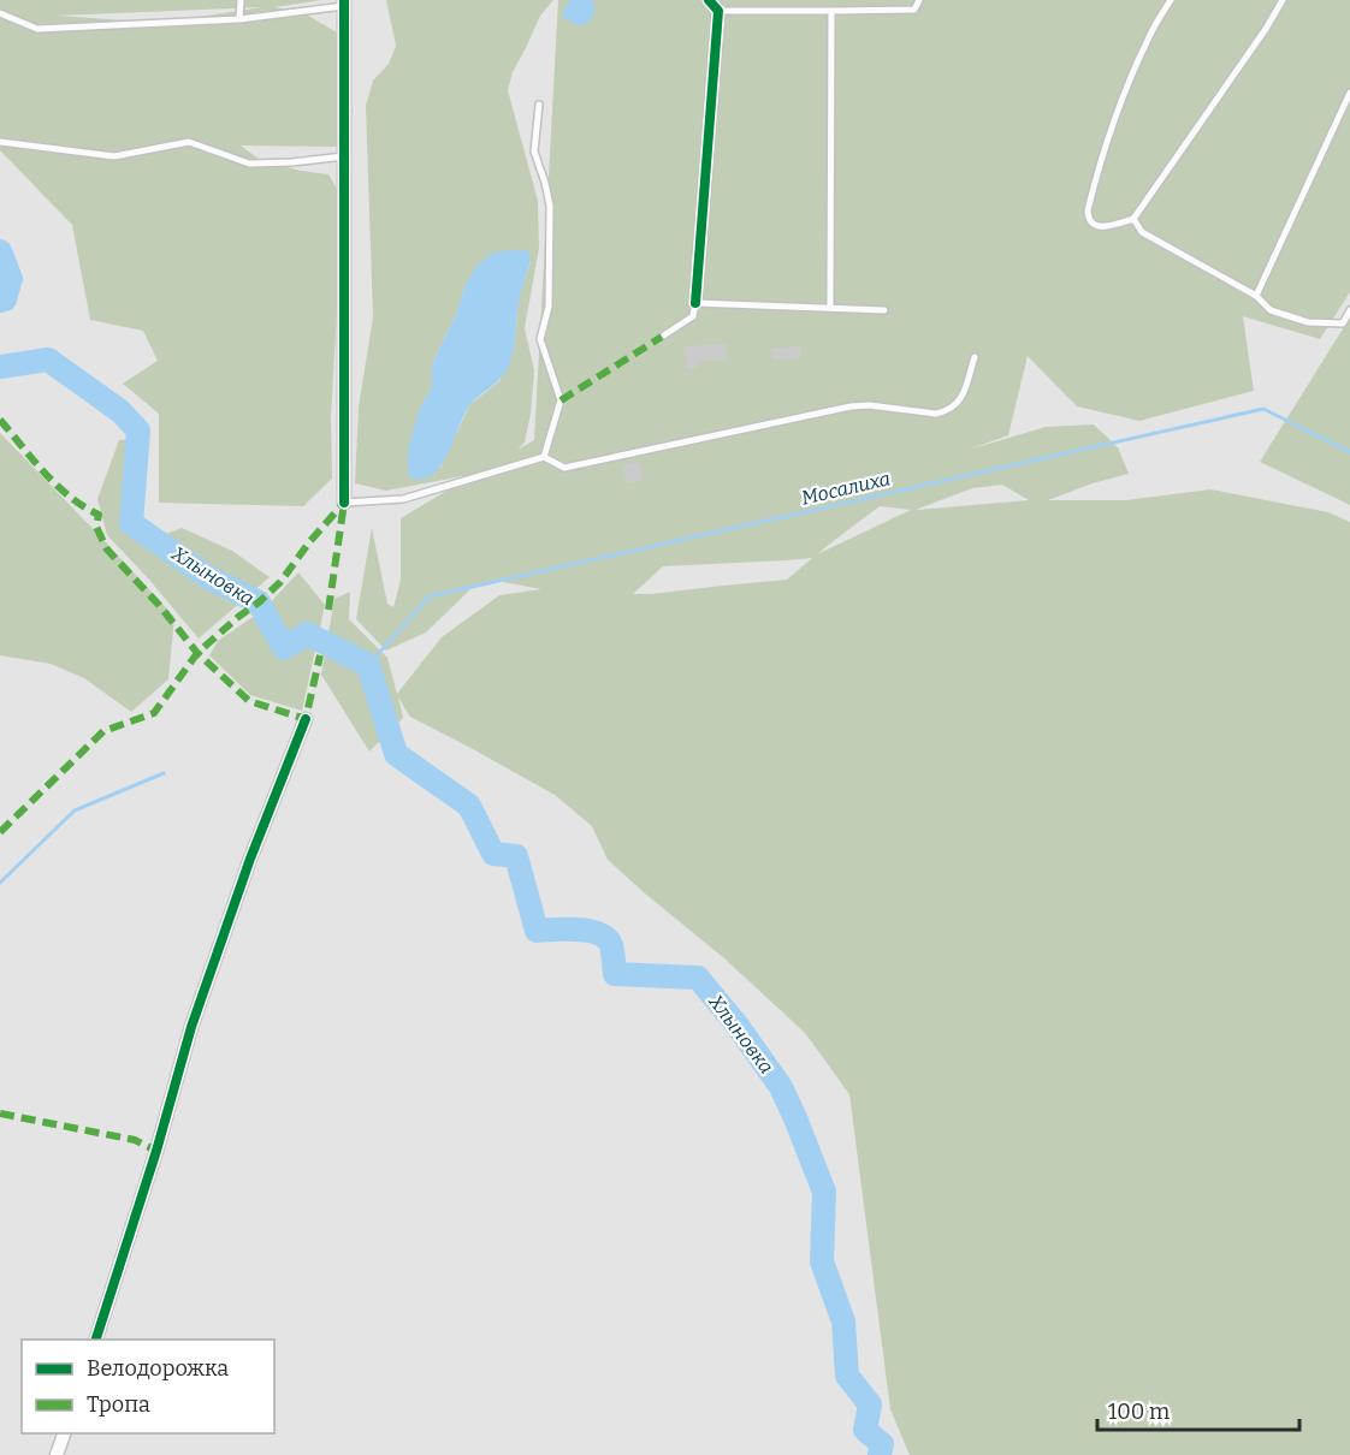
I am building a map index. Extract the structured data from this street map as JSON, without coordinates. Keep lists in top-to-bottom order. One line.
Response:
{"water":["Мосалиха","Хлыновка"],"legend":["Велодорожка","Тропа"],"scale_bar":"100 m"}
